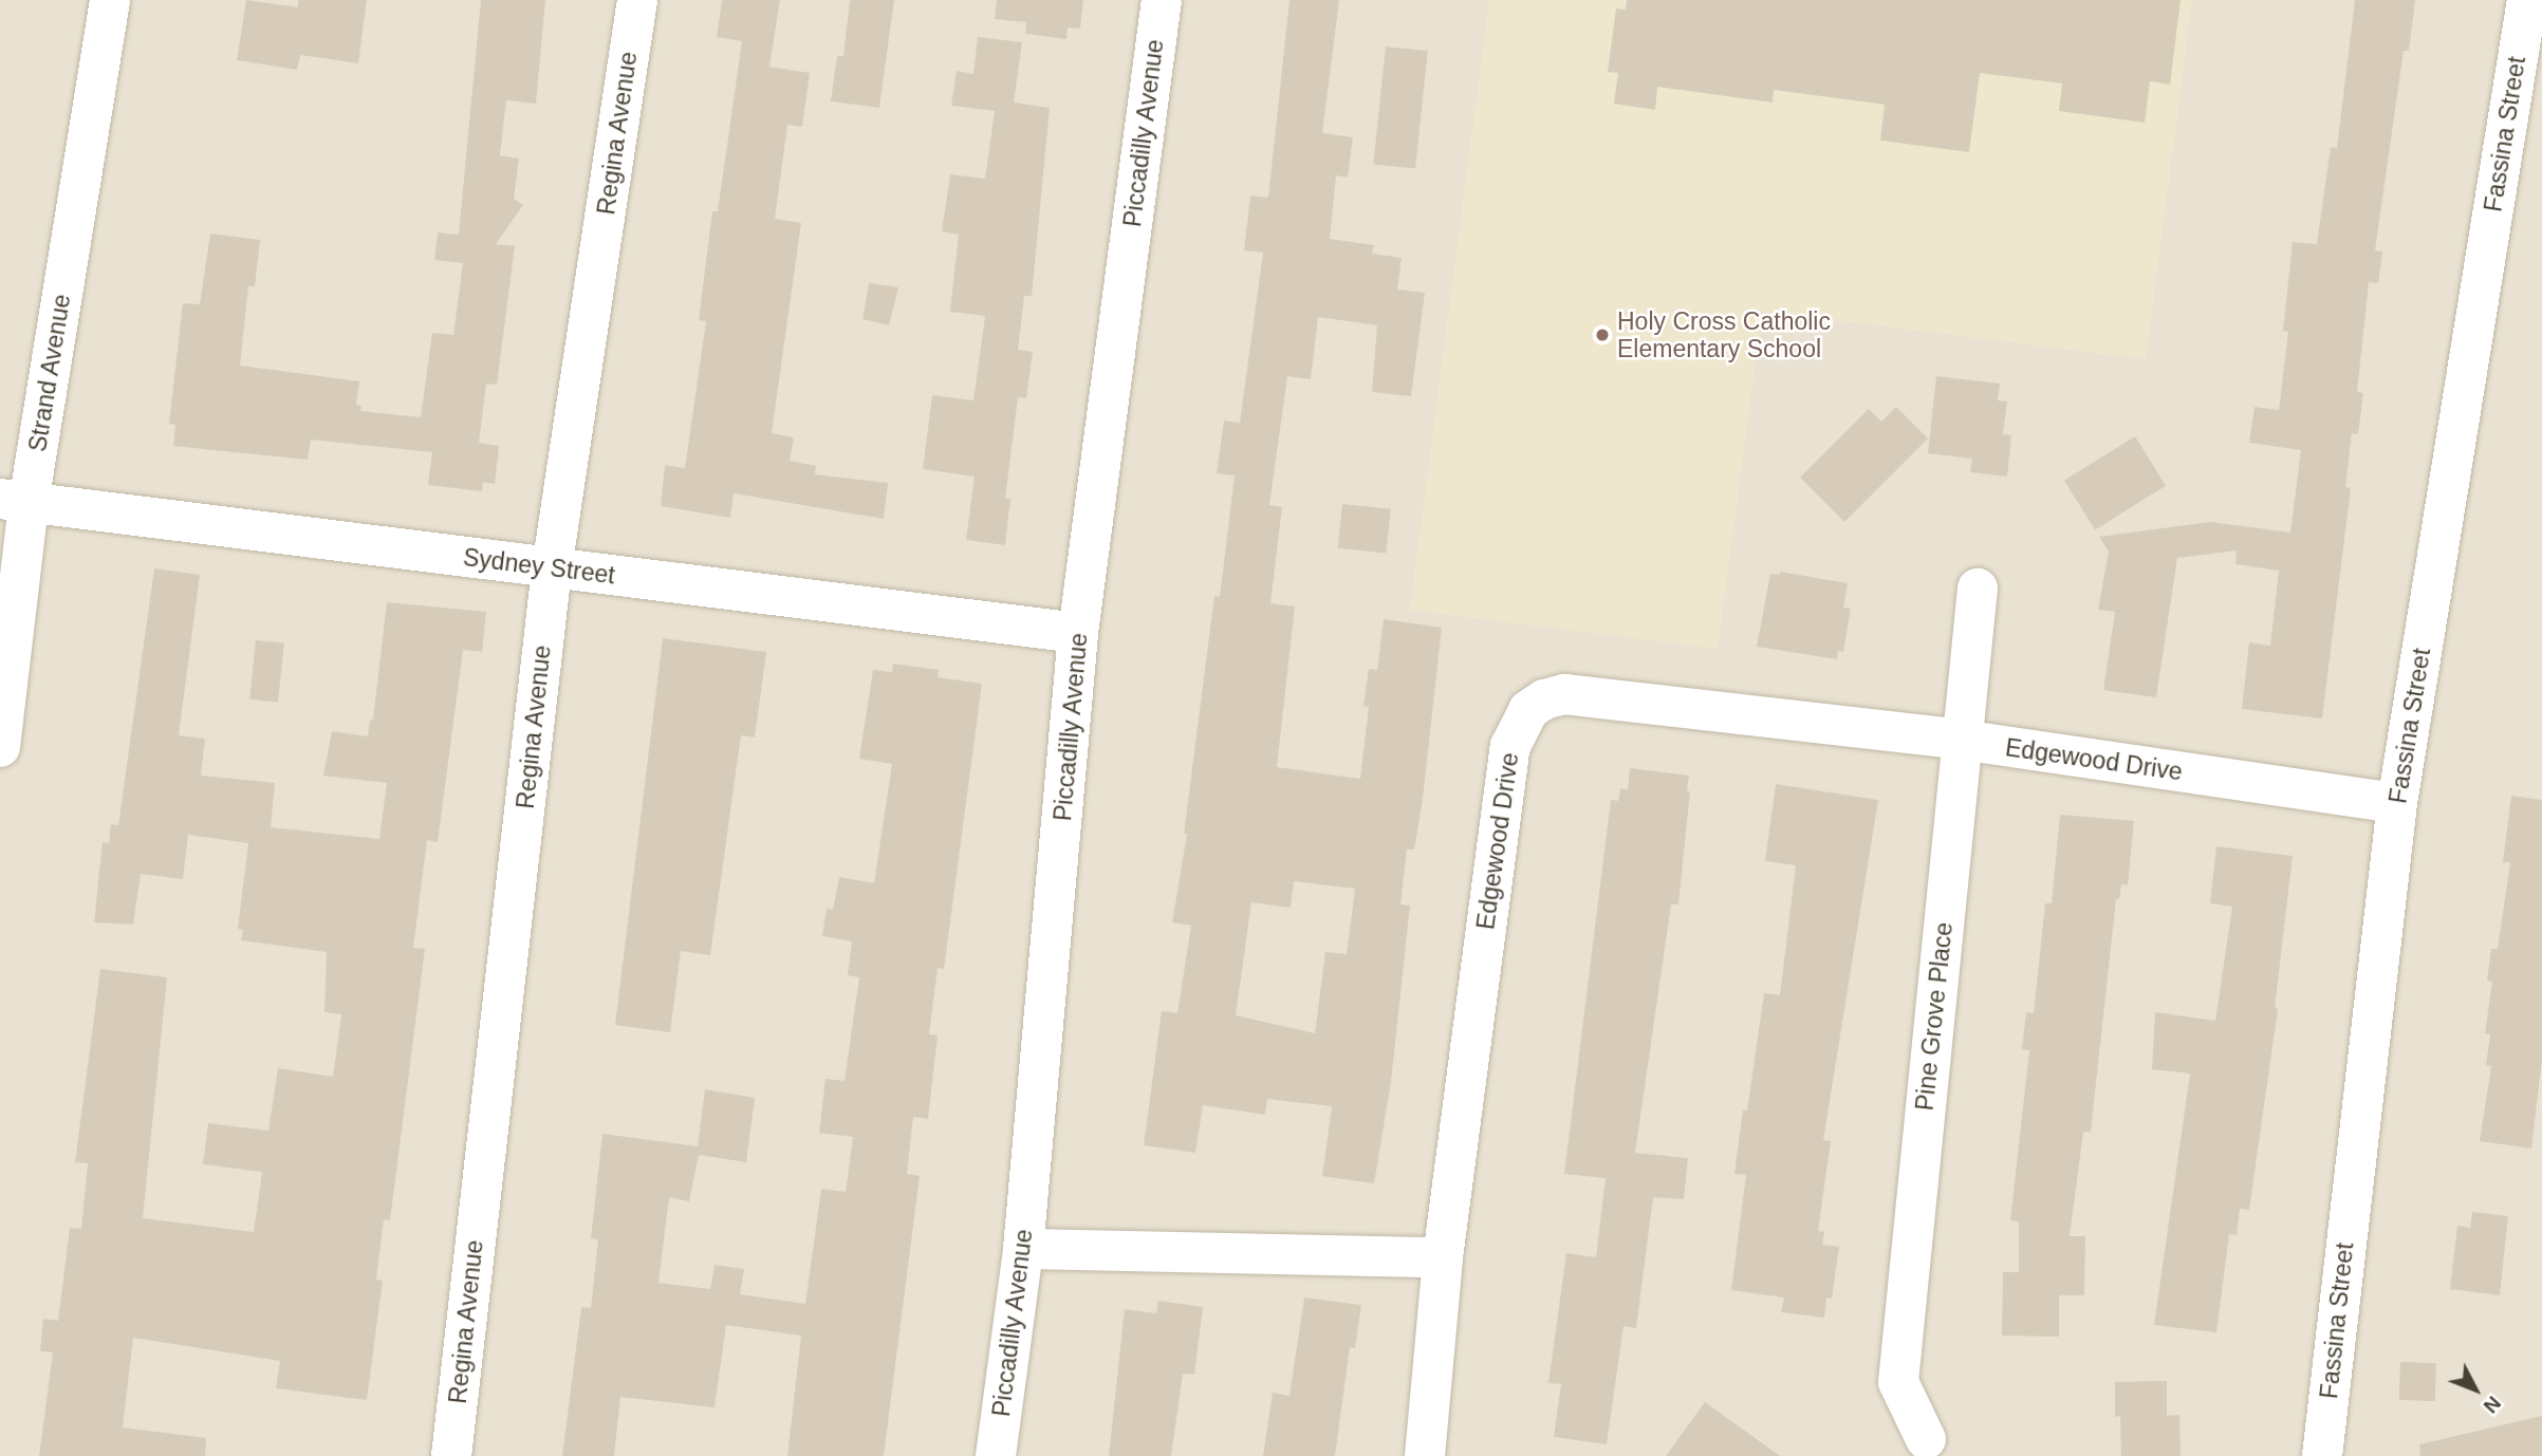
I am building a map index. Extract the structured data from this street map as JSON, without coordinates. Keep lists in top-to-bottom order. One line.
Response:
{"streets":{"street":["Regina Avenue","Piccadilly Avenue","Fassina Street","Strand Avenue","Sydney Street","Edgewood Drive","Pine Grove Place"]},"crossings":[["Regina Avenue","Sydney Street"],["Piccadilly Avenue","Sydney Street"],["Fassina Street","Edgewood Drive"],["Strand Avenue","Sydney Street"],["Edgewood Drive","Pine Grove Place"]],"places":["Holy Cross Catholic Elementary School"],"north":"bottom right"}
